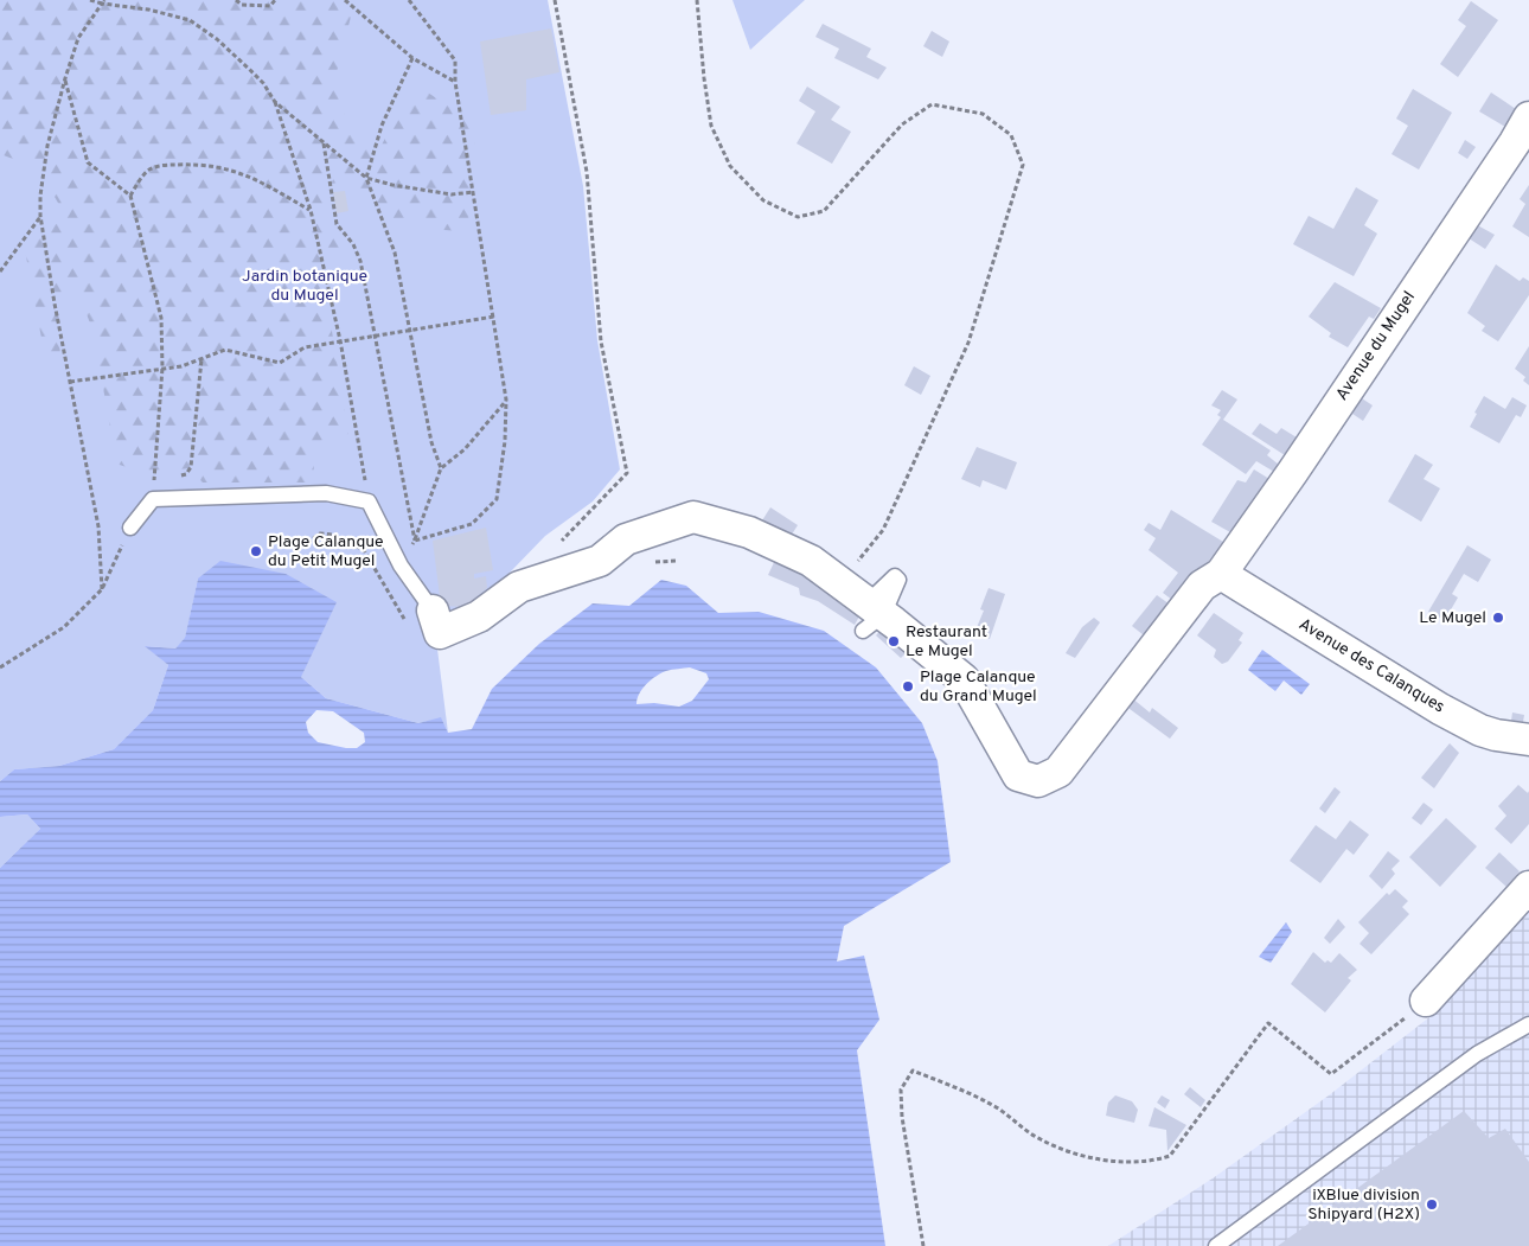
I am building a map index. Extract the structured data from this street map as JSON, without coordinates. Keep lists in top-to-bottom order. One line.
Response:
{"streets":{"street":["Avenue du Mugel","Avenue des Calanques"]},"crossings":[["Avenue du Mugel","Avenue des Calanques"]],"parks":["Jardin botanique du Mugel"],"places":["Plage Calanque du Petit Mugel","Le Mugel","Restaurant Le Mugel","Plage Calanque du Grand Mugel","iXBlue division Shipyard (H2X)"]}
